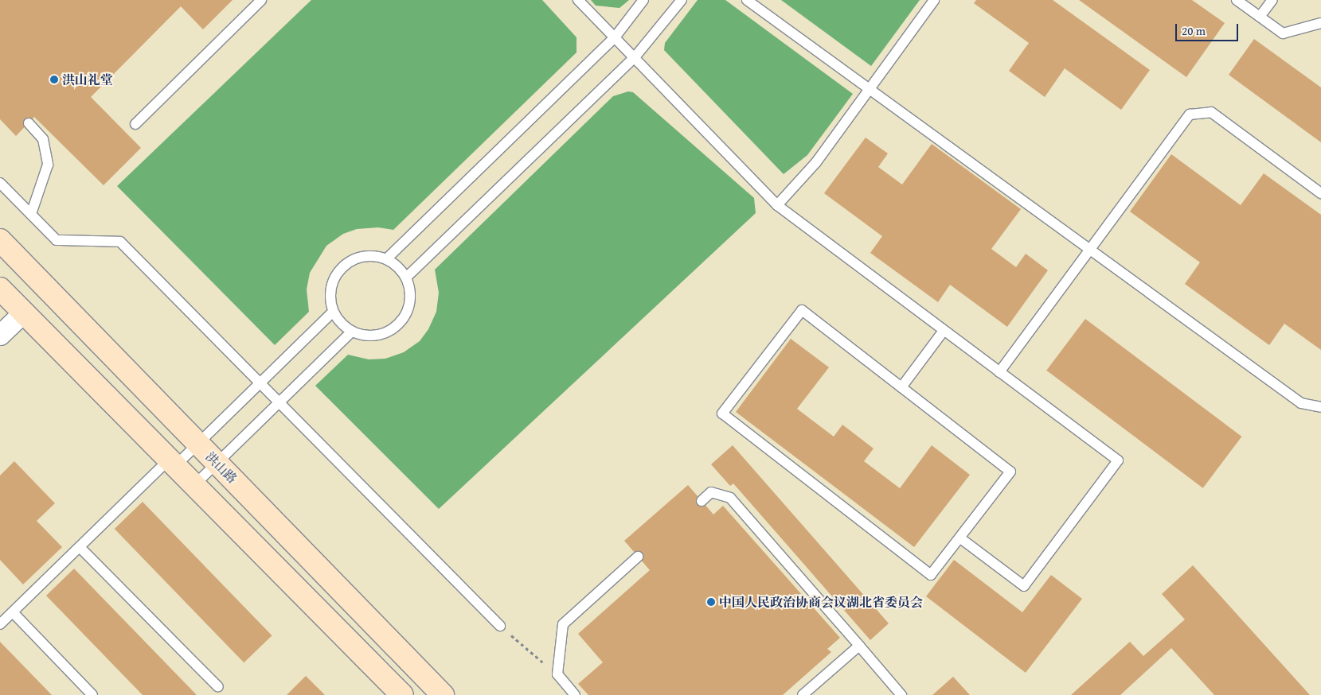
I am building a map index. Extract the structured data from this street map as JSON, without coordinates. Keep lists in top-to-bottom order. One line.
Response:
{"streets":{"main road":["洪山路"]},"places":["洪山礼堂","中国人民政治协商会议湖北省委员会"],"scale_bar":"20 m"}
